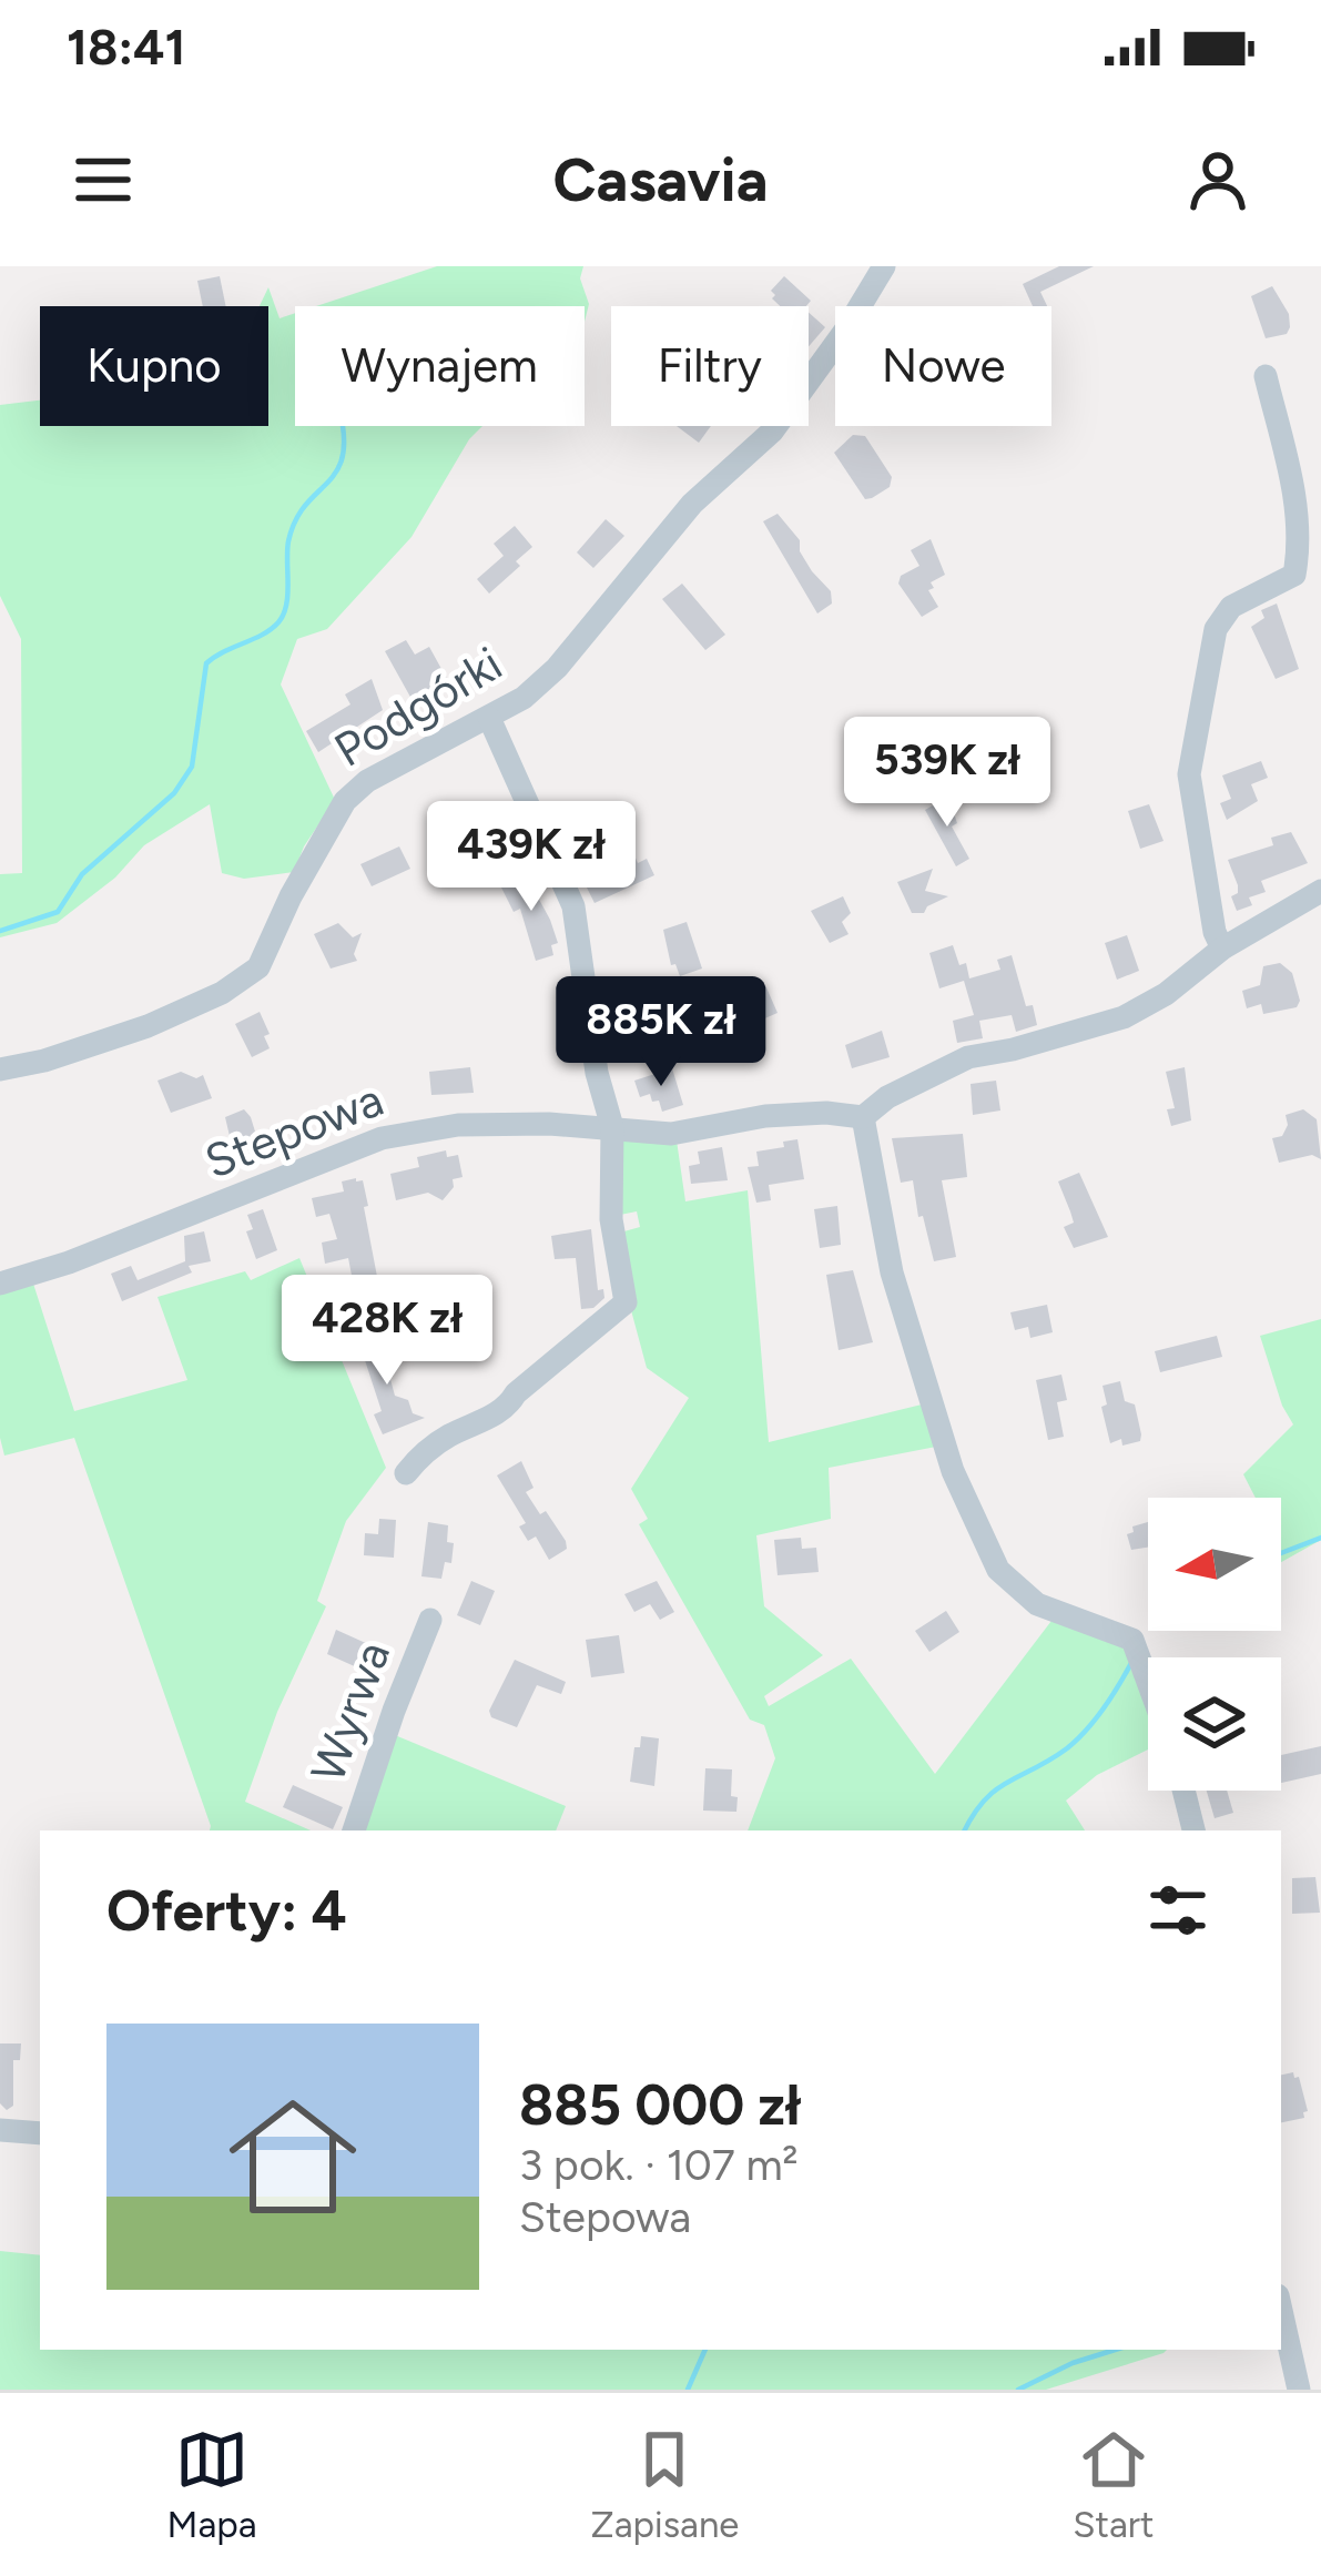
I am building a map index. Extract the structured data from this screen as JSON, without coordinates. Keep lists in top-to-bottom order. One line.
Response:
{"streets":{"street":["Podgórki","Stepowa","Wyrwa"]},"north":"left","page":{"status":"18:41","header":"Casavia","chip":["Kupno","Wynajem","Filtry","Nowe"],"price":["539K zł","439K zł","885K zł","428K zł"],"heading":"Oferty: 4","list":[{"name":"885 000 zł","note":"3 pok. · 107 m² · Stepowa"}],"tabs":["Mapa","Zapisane","Start"]}}
